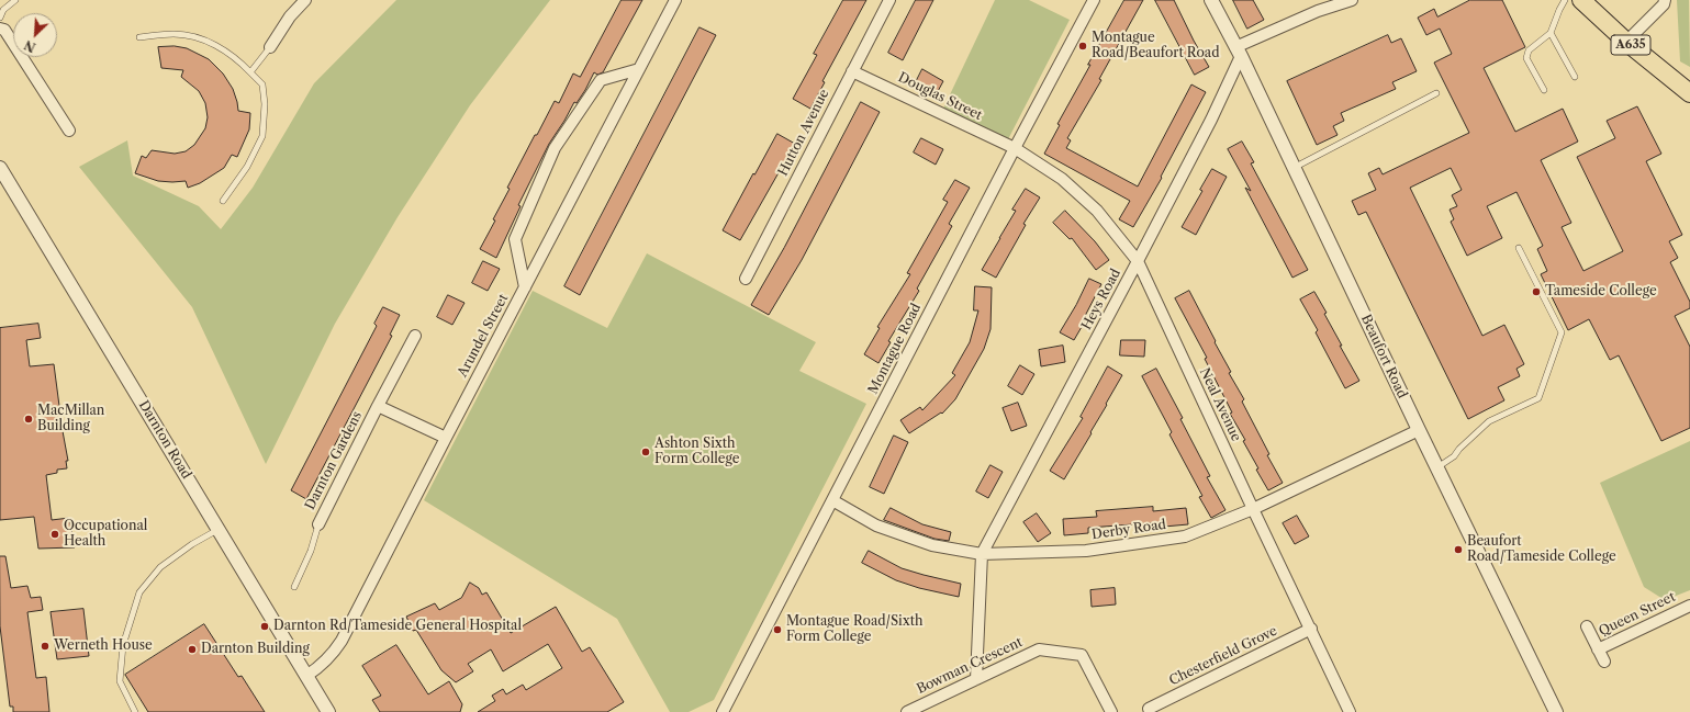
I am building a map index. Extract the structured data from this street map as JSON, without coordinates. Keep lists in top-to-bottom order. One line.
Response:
{"streets":{"highway":["A635"],"street":["Douglas Street","Hutton Avenue","Heys Road","Arundel Street","Montague Road","Beaufort Road","Neal Avenue","Darnton Road","Darnton Gardens","Derby Road","Queen Street","Chesterfield Grove","Bowman Crescent"]},"crossings":[["Douglas Street","Hutton Avenue"],["Douglas Street","Montague Road"],["Douglas Street","Neal Avenue"],["Heys Road","Beaufort Road"],["Heys Road","Neal Avenue"],["Heys Road","Derby Road"],["Arundel Street","Darnton Road"],["Arundel Street","Darnton Gardens"],["Montague Road","Neal Avenue"],["Montague Road","Derby Road"],["Beaufort Road","Derby Road"],["Neal Avenue","Derby Road"],["Neal Avenue","Chesterfield Grove"]],"places":["Montague Road/Beaufort Road","Tameside College","MacMillan Building","Ashton Sixth Form College","Occupational Health","Beaufort Road/Tameside College","Darnton Rd/Tameside General Hospital","Montague Road/Sixth Form College","Werneth House","Darnton Building"],"north":"bottom left"}
